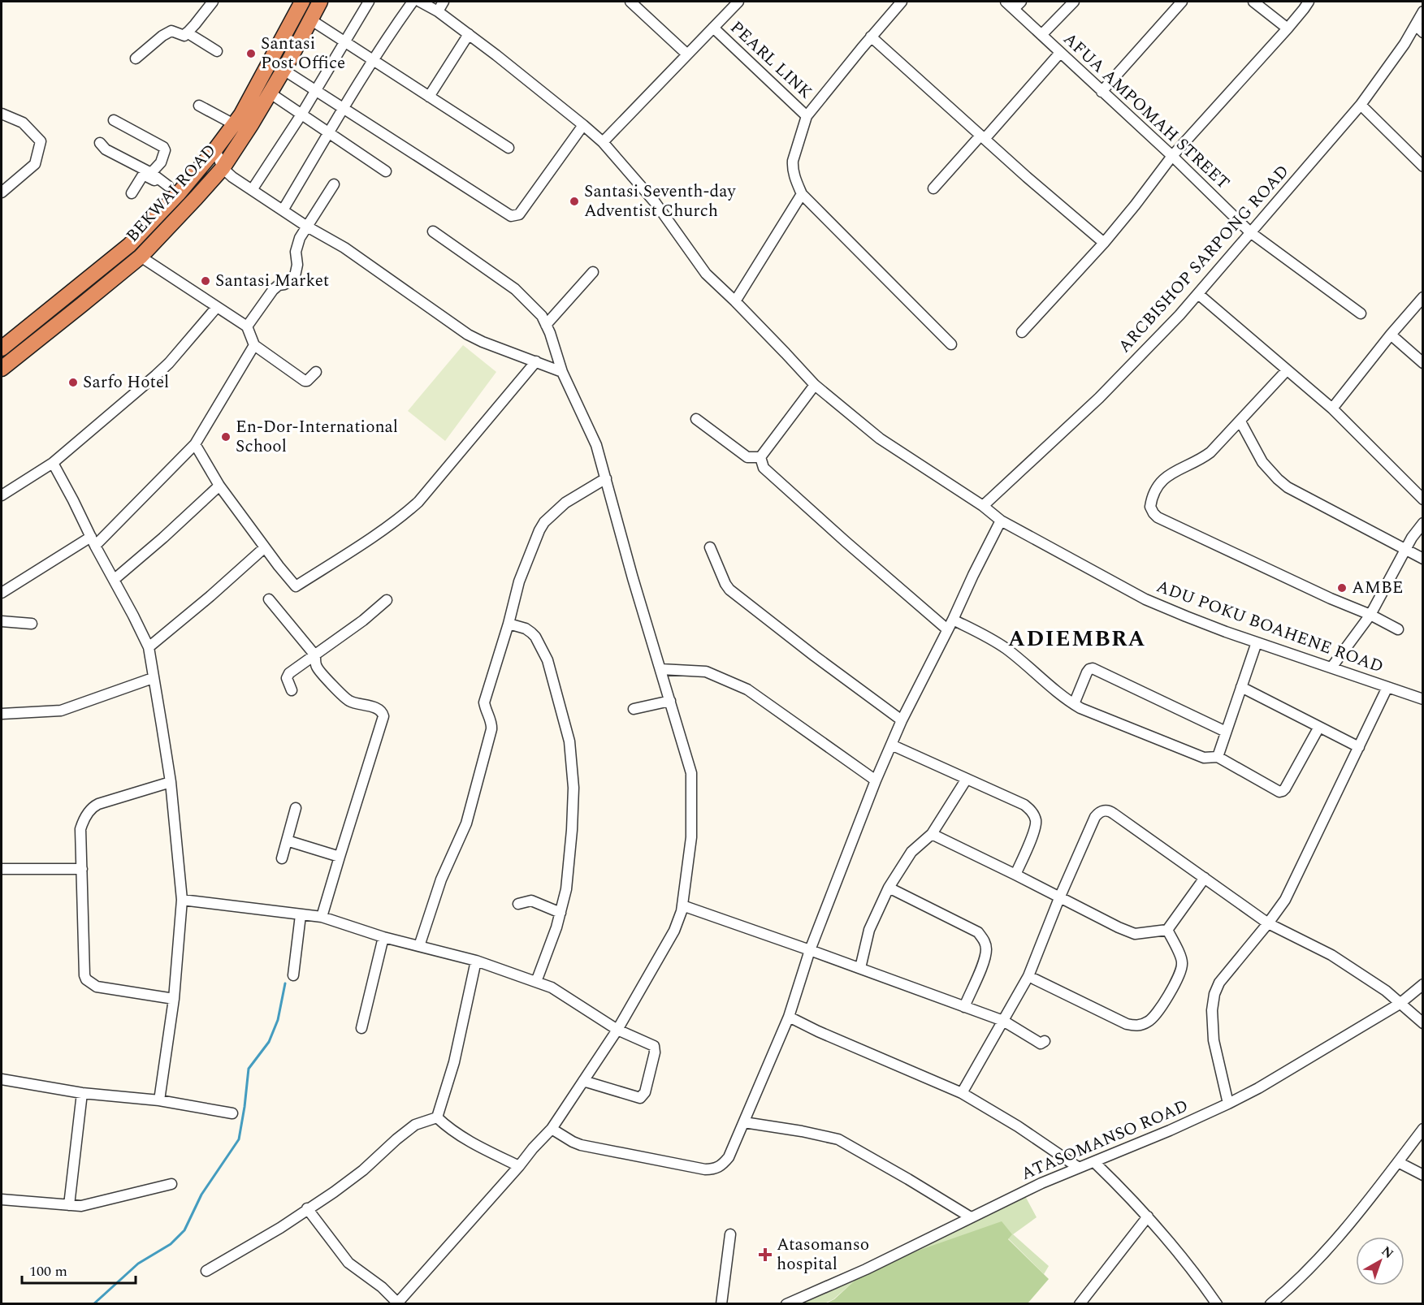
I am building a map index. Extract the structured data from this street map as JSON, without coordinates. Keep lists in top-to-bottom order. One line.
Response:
{"streets":{"highway":["BEKWAI ROAD"],"street":["PEARL LINK","AFUA AMPOMAH STREET","ARCBISHOP SARPONG ROAD","ADU POKU BOAHENE ROAD","ATASOMANSO ROAD"]},"crossings":[["AFUA AMPOMAH STREET","ARCBISHOP SARPONG ROAD"],["ARCBISHOP SARPONG ROAD","ADU POKU BOAHENE ROAD"]],"districts":["ADIEMBRA"],"places":{"other":["Santasi Post Office","Santasi Seventh-day Adventist Church","Santasi Market","Sarfo Hotel","En-Dor-International School","AMBE"],"health":["Atasomanso hospital"]},"scale_bar":"100 m","north":"top right"}
